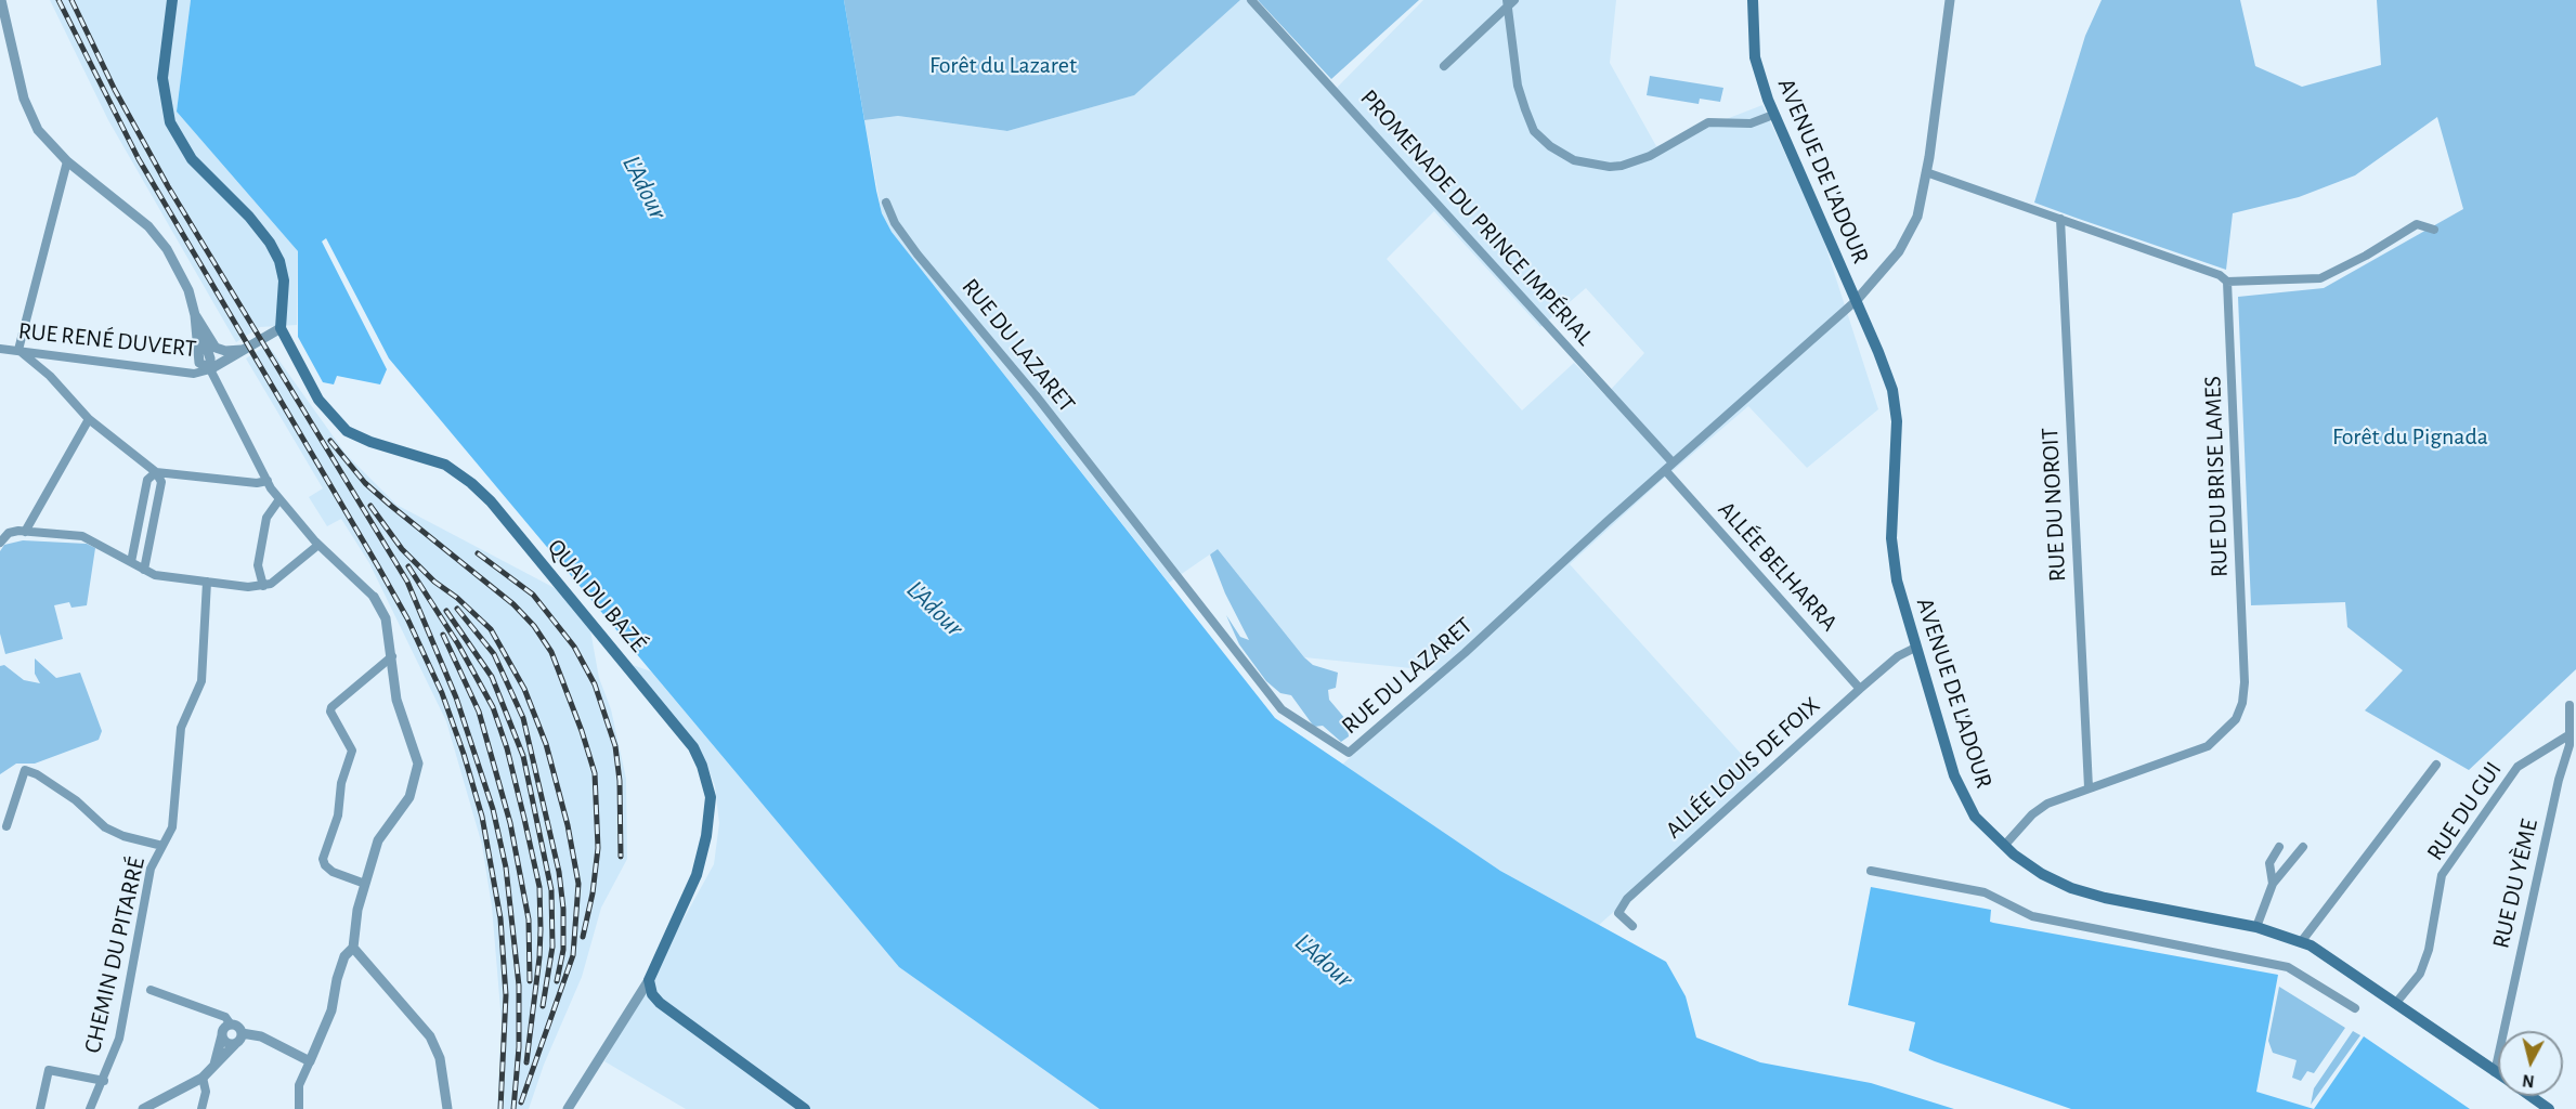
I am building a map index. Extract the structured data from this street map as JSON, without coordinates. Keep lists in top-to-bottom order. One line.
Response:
{"streets":{"main road":["AVENUE DE L'ADOUR","QUAI DU BAZÉ"],"street":["PROMENADE DU PRINCE IMPÉRIAL","RUE RENÉ DUVERT","RUE DU LAZARET","RUE DU BRISE LAMES","RUE DU NOROIT","ALLÉE BELHARRA","ALLÉE LOUIS DE FOIX","RUE DU GUI","RUE DU YÈME","CHEMIN DU PITARRÉ"]},"crossings":[["AVENUE DE L'ADOUR","RUE DU LAZARET"],["AVENUE DE L'ADOUR","RUE DU BRISE LAMES"],["AVENUE DE L'ADOUR","ALLÉE LOUIS DE FOIX"],["AVENUE DE L'ADOUR","RUE DU GUI"],["AVENUE DE L'ADOUR","RUE DU YÈME"],["PROMENADE DU PRINCE IMPÉRIAL","RUE DU LAZARET"],["RUE DU LAZARET","ALLÉE BELHARRA"],["RUE DU BRISE LAMES","RUE DU NOROIT"],["ALLÉE BELHARRA","ALLÉE LOUIS DE FOIX"],["RUE DU GUI","RUE DU YÈME"]],"water":["L'Adour"],"parks":["Forêt du Lazaret","Forêt du Pignada"],"north":"bottom"}
